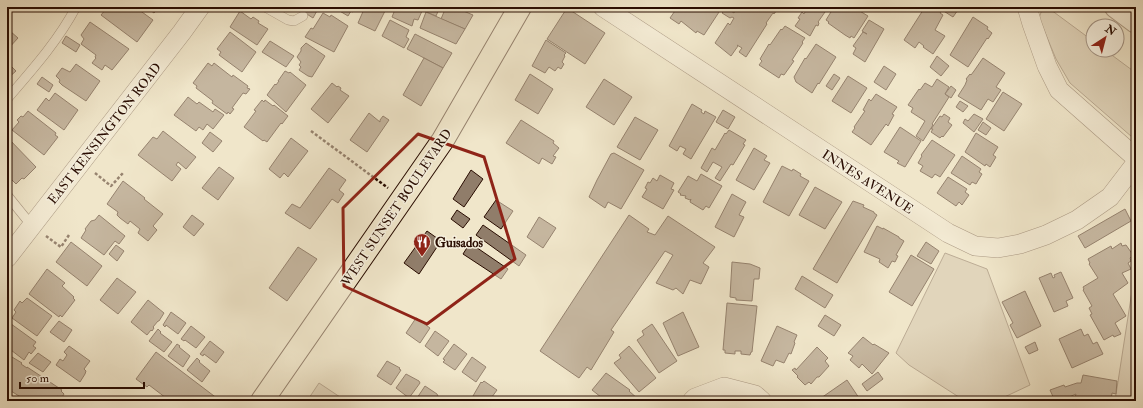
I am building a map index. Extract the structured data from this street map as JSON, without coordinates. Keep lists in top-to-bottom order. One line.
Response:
{"streets":{"main road":["WEST SUNSET BOULEVARD"],"street":["EAST KENSINGTON ROAD","INNES AVENUE"]},"places":{"restaurant":["Guisados"]},"scale_bar":"50 m","north":"top right"}
